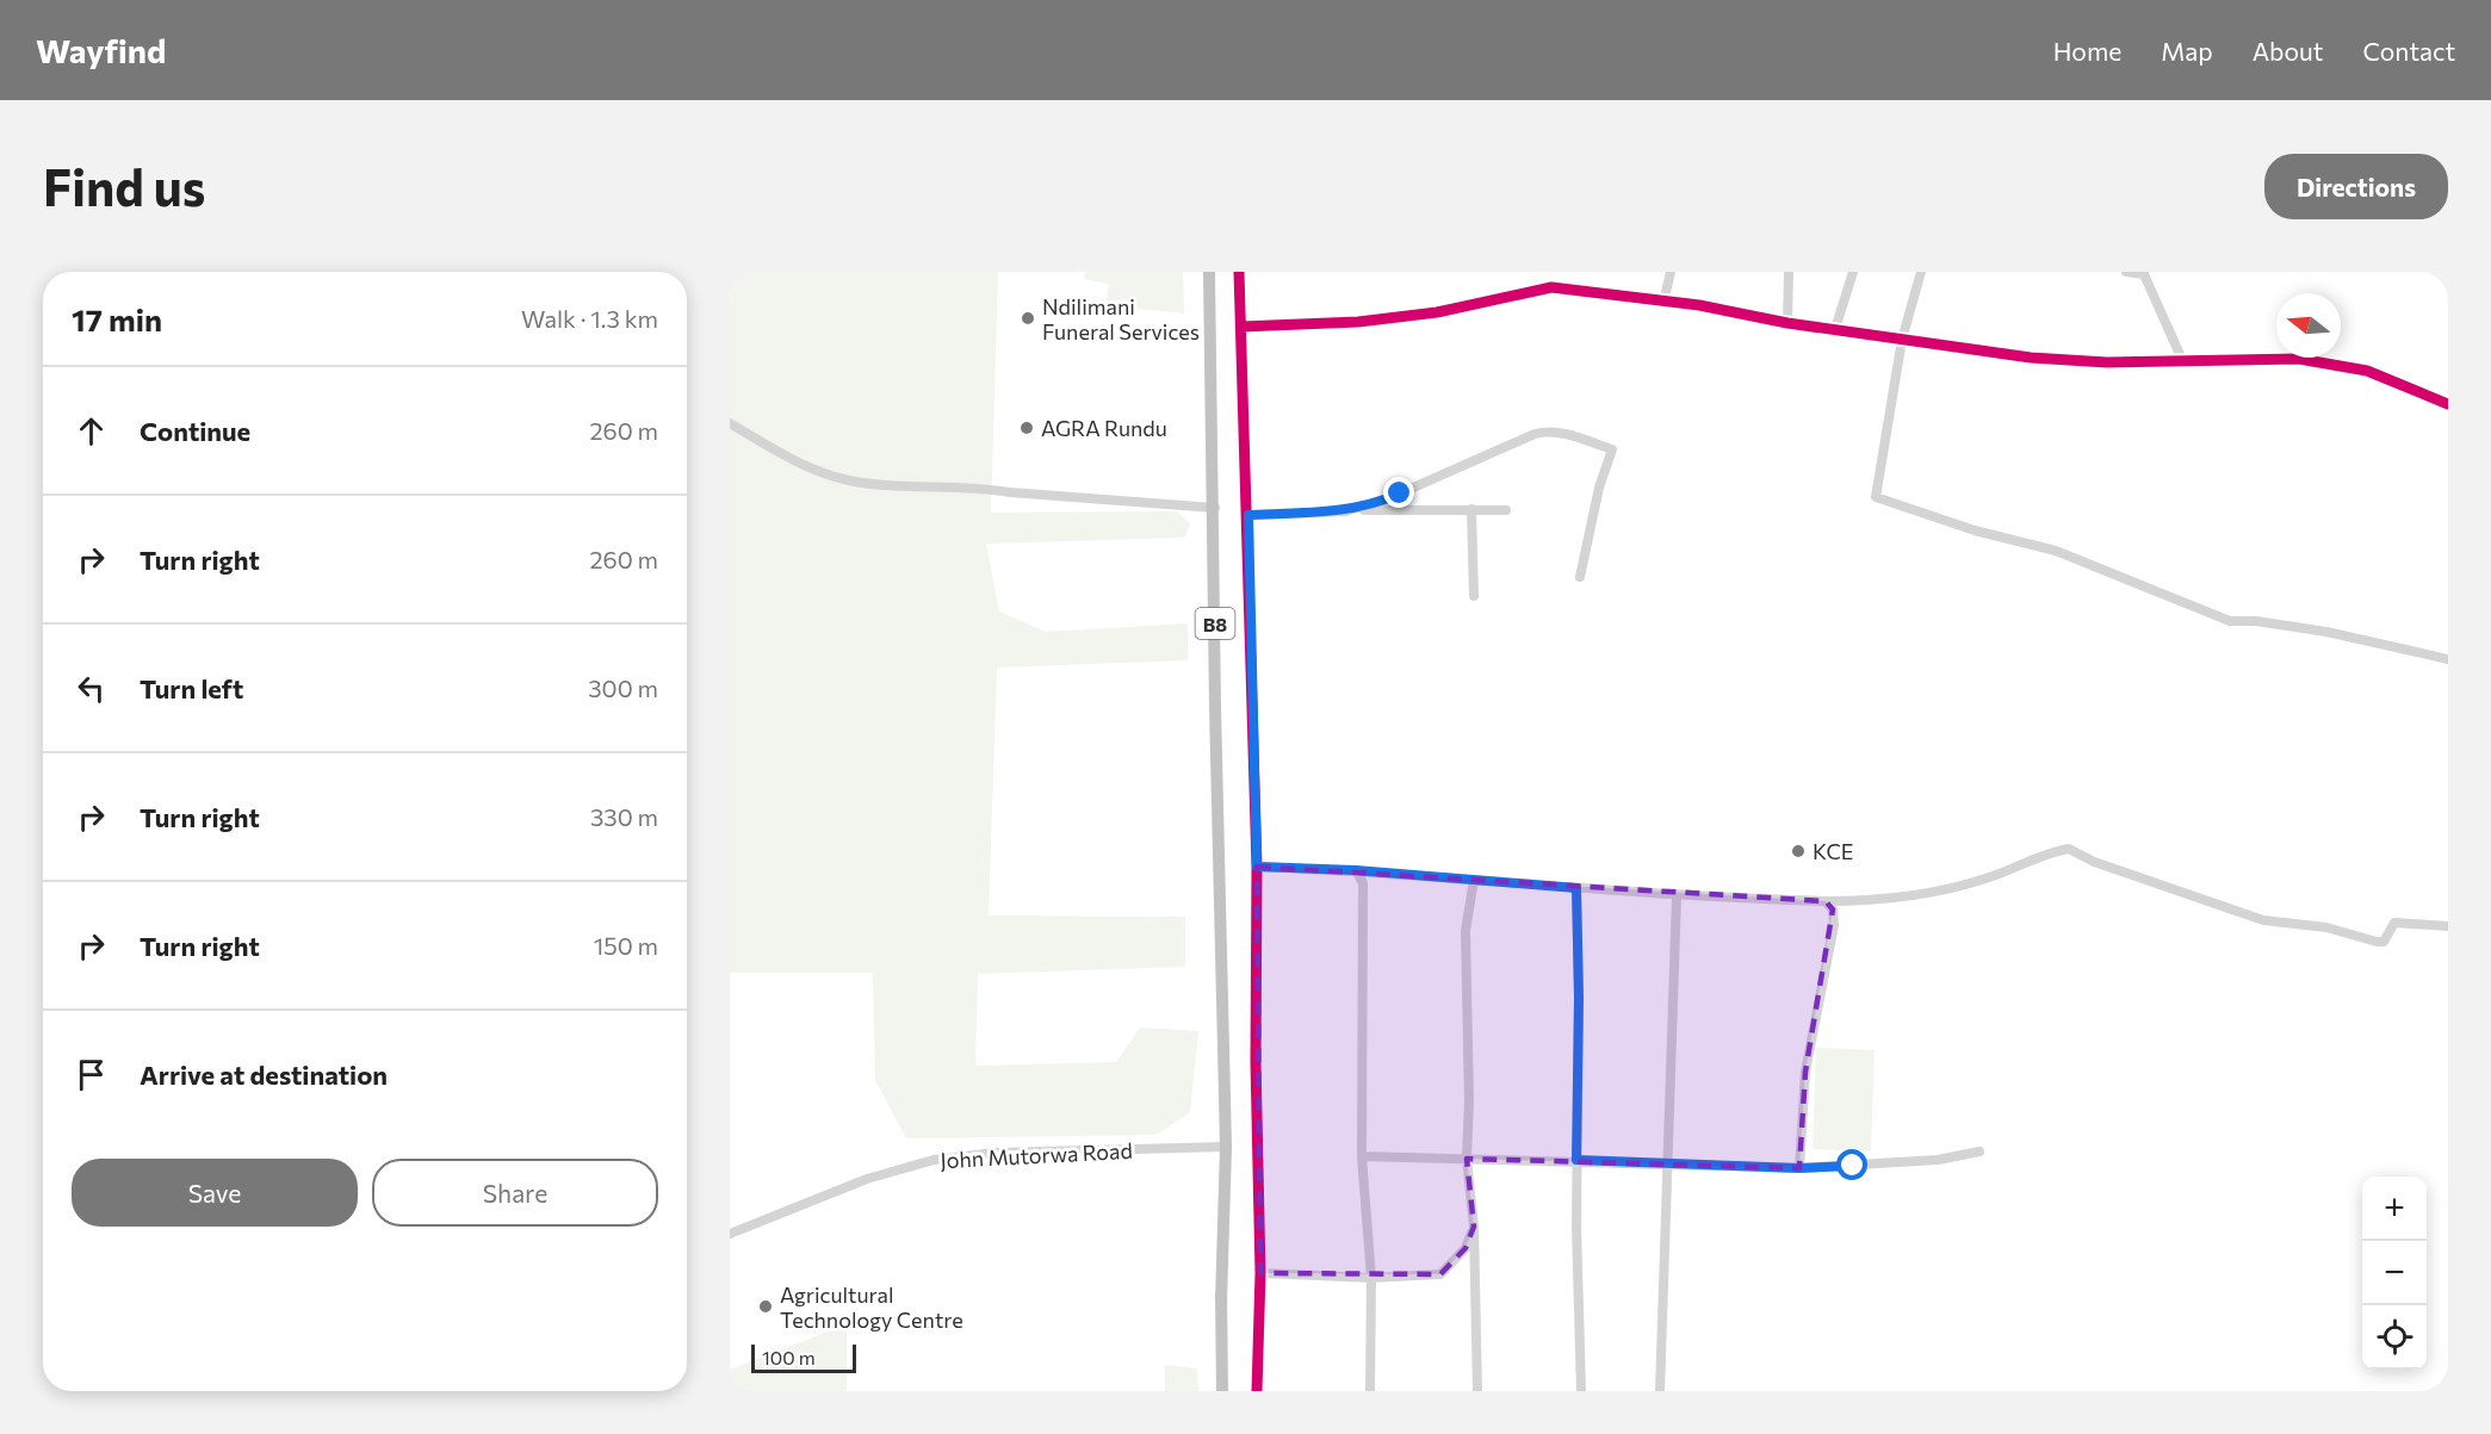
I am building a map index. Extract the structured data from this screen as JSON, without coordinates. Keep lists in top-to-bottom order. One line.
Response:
{"streets":{"highway":["B8"],"street":["John Mutorwa Road"]},"crossings":[["B8","John Mutorwa Road"]],"places":["Ndilimani Funeral Services","AGRA Rundu","KCE","Agricultural Technology Centre"],"scale_bar":"100 m","north":"left","page":{"header":"Wayfind","nav":["Home","Map","About","Contact"],"buttons":["Directions",["Save","Share"]],"title":"Find us","heading":["17 min","Walk · 1.3 km"],"list":[["Continue","260 m"],["Turn right","260 m"],["Turn left","300 m"],["Turn right","330 m"],["Turn right","150 m"],"Arrive at destination"],"map_buttons":["+","−"],"scale":"100 m"}}
